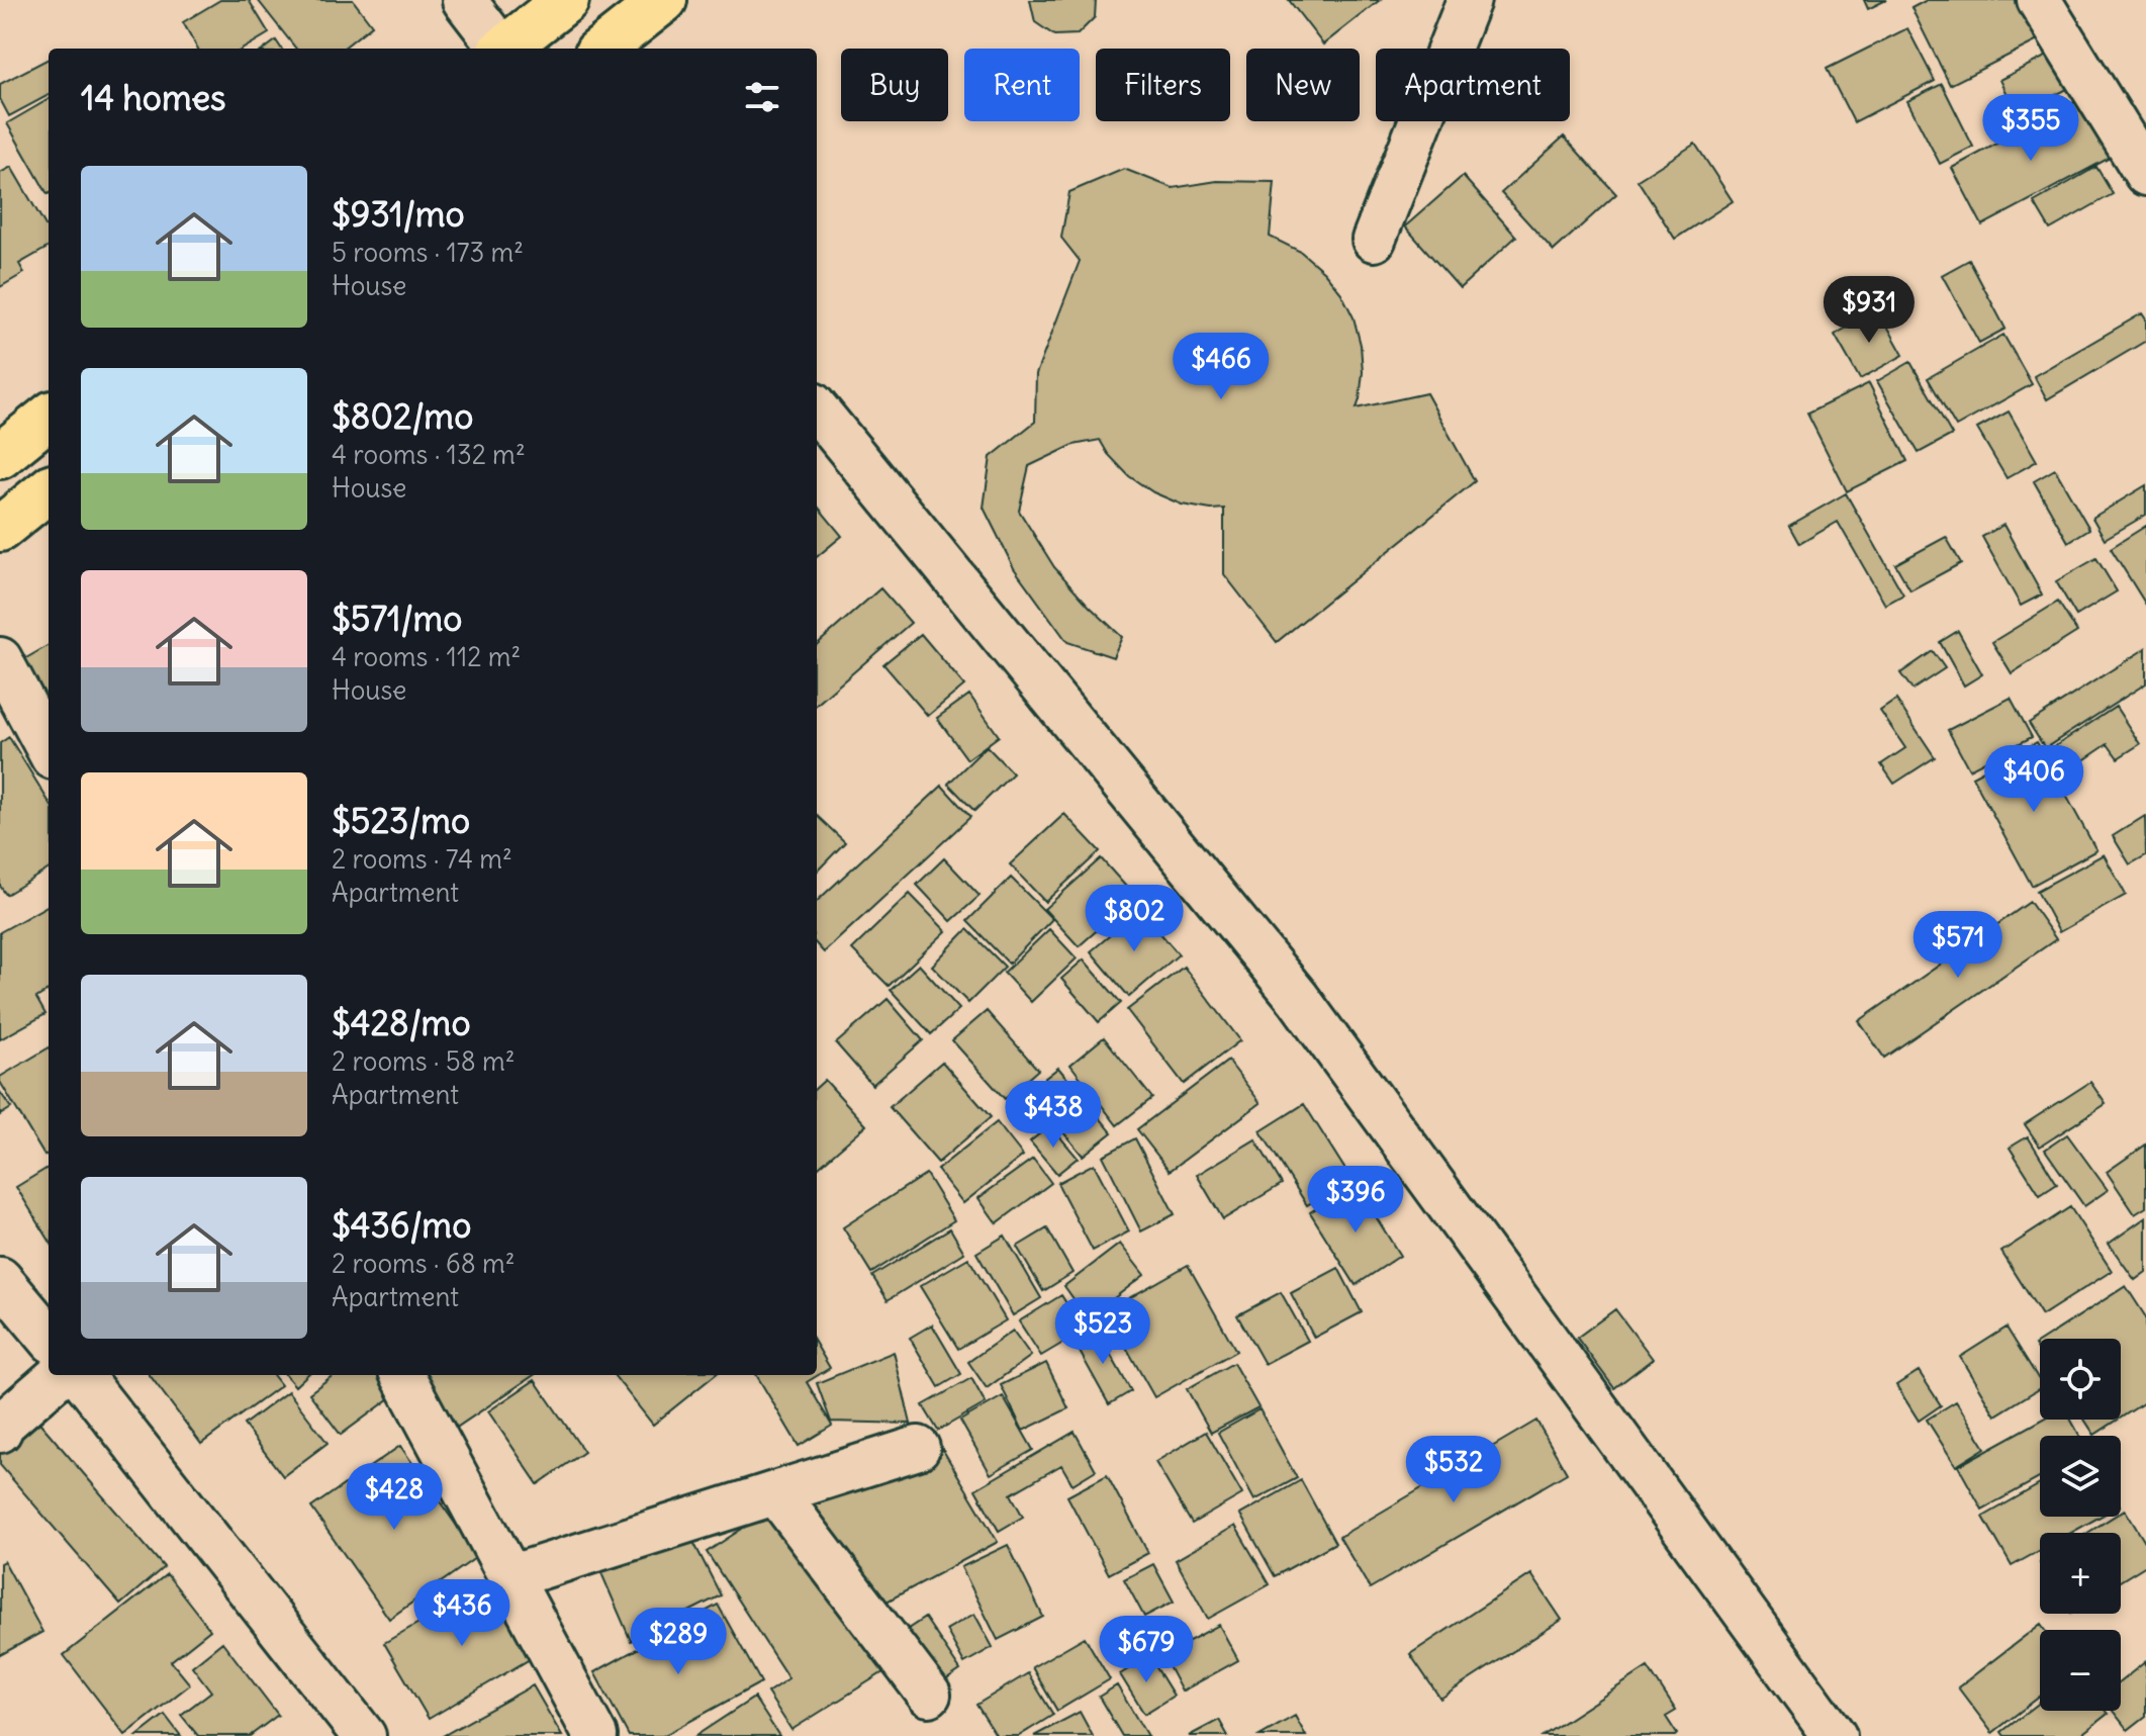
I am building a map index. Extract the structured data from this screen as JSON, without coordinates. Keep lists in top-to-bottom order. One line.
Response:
{"page":{"chip":["Buy","Rent","Filters","New","Apartment"],"heading":"14 homes","price":["$355","$931","$466","$406","$802","$571","$438","$396","$523","$532","$428","$436","$289","$679"],"list":[{"name":"$931/mo","note":"5 rooms · 173 m² · House"},{"name":"$802/mo","note":"4 rooms · 132 m² · House"},{"name":"$571/mo","note":"4 rooms · 112 m² · House"},{"name":"$523/mo","note":"2 rooms · 74 m² · Apartment"},{"name":"$428/mo","note":"2 rooms · 58 m² · Apartment"},{"name":"$436/mo","note":"2 rooms · 68 m² · Apartment"}],"map_buttons":["+","−"]}}
